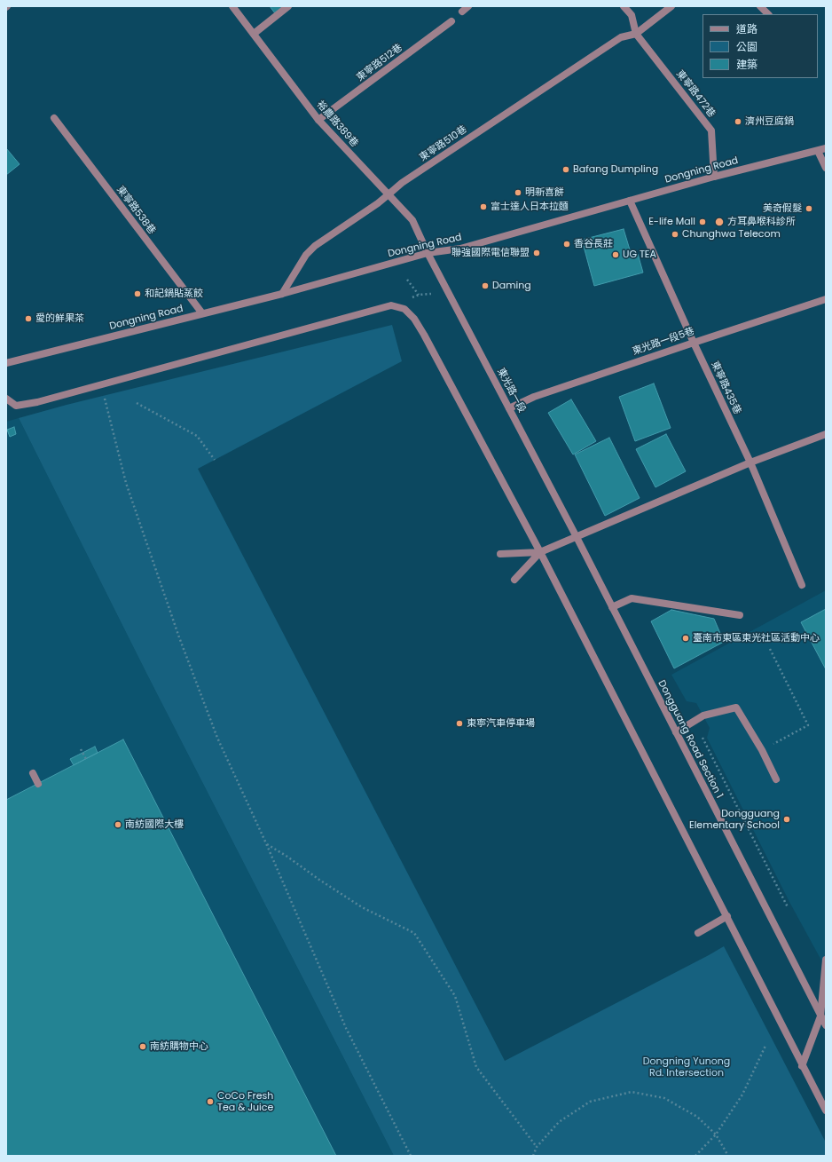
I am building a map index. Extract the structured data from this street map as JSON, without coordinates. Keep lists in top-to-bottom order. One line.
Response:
{"streets":{"street":["東寧路512巷","東寧路472巷","裕農路389巷","東寧路510巷","Dongning Road","東寧路538巷","東光路一段5巷","東寧路435巷","東光路一段","Dongguang Road Section 1"]},"crossings":[["東寧路512巷","裕農路389巷"],["東寧路472巷","東寧路510巷"],["東寧路472巷","Dongning Road"],["裕農路389巷","東寧路510巷"],["裕農路389巷","Dongning Road"],["裕農路389巷","東光路一段"],["東寧路510巷","Dongning Road"],["Dongning Road","東寧路538巷"],["Dongning Road","東寧路435巷"],["Dongning Road","東光路一段"],["東光路一段5巷","東寧路435巷"],["東光路一段5巷","東光路一段"],["東光路一段","Dongguang Road Section 1"]],"parks":["Dongning Yunong Rd. Intersection"],"places":["濟州豆腐鍋","Bafang Dumpling","明新喜餅","富士達人日本拉麵","美奇假髮","E-life Mall","方耳鼻喉科診所","Chunghwa Telecom","香谷長莊","聯強國際電信聯盟","UG TEA","Daming","和記鍋貼蒸餃","愛的鮮果茶","臺南市東區東光社區活動中心","東寧汽車停車場","Dongguang Elementary School","南紡國際大樓","南紡購物中心","CoCo Fresh Tea & Juice"],"legend":["道路","公園","建築"]}
